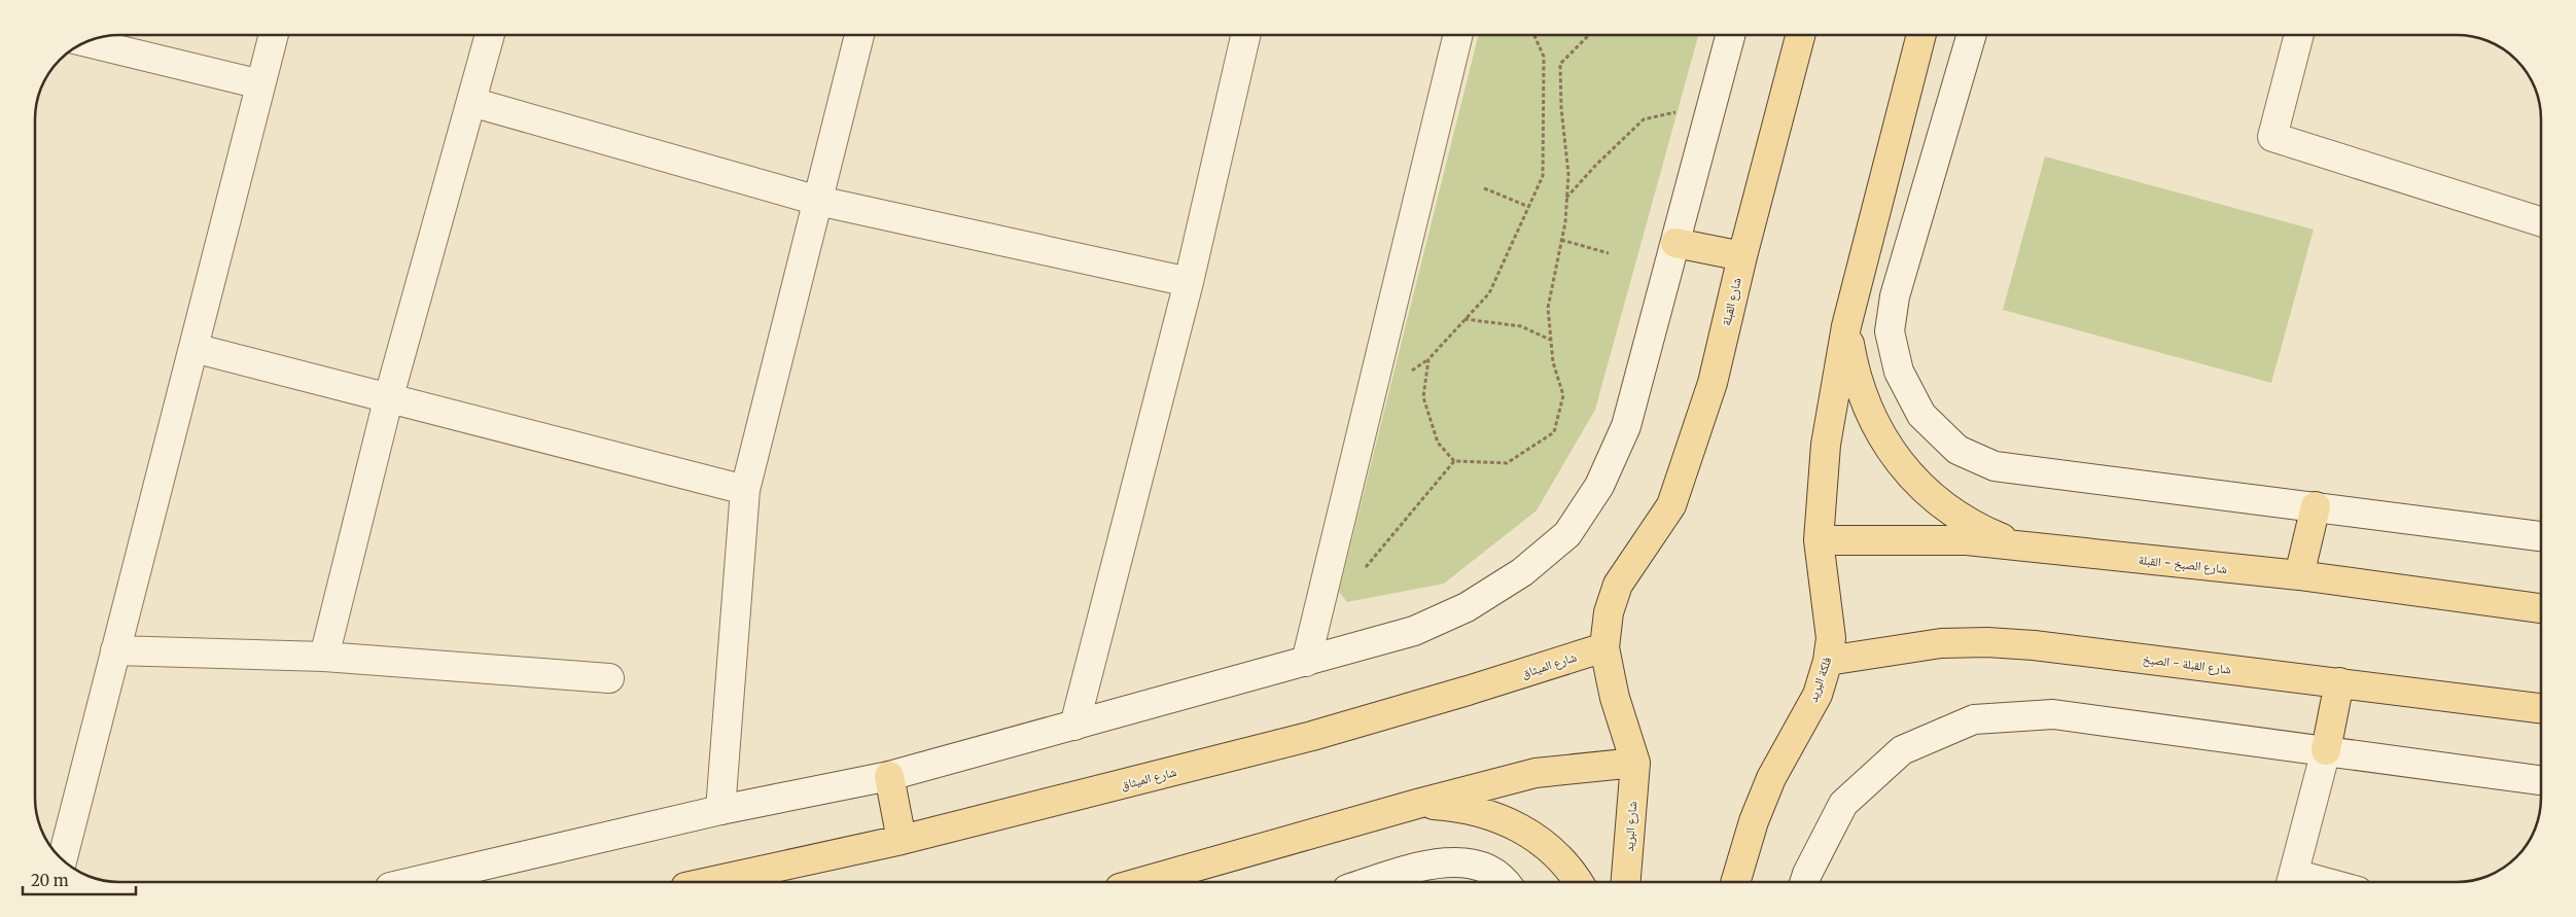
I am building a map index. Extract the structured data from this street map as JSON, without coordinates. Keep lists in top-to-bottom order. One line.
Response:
{"streets":{"main road":["شارع القبلة","شارع الصبخ - القبلة","شارع القبلة - الصبخ","شارع الميثاق","فلكة البريد","شارع البريد"]},"crossings":[["شارع القبلة","شارع الميثاق"],["شارع الصبخ - القبلة","فلكة البريد"],["شارع القبلة - الصبخ","فلكة البريد"]],"scale_bar":"20 m"}
